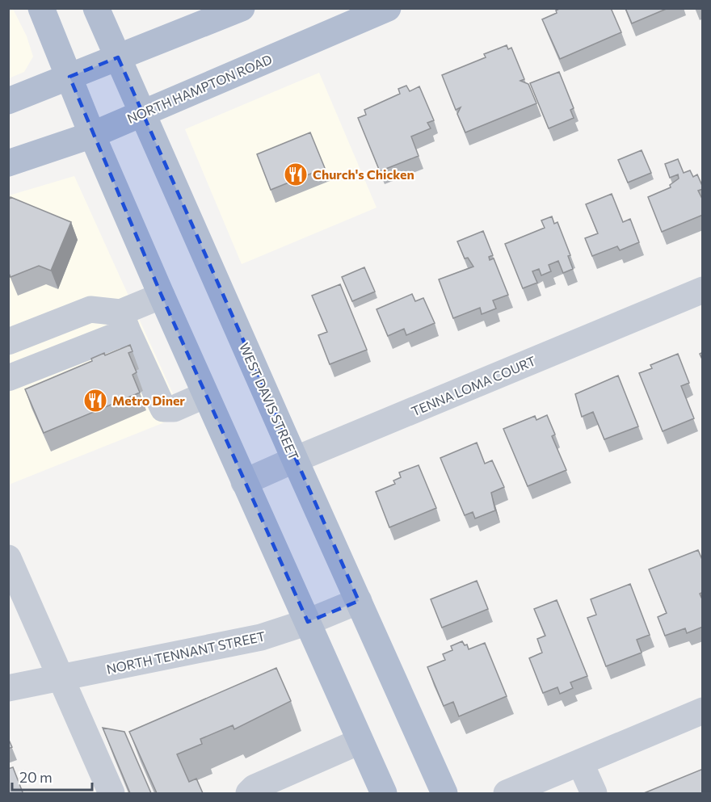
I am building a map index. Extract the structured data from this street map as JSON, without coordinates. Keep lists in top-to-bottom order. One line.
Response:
{"streets":{"main road":["NORTH HAMPTON ROAD","WEST DAVIS STREET"],"street":["TENNA LOMA COURT","NORTH TENNANT STREET"]},"crossings":[["NORTH HAMPTON ROAD","WEST DAVIS STREET"],["TENNA LOMA COURT","WEST DAVIS STREET"],["WEST DAVIS STREET","NORTH TENNANT STREET"]],"places":{"restaurant":["Church's Chicken","Metro Diner"]},"scale_bar":"20 m"}
